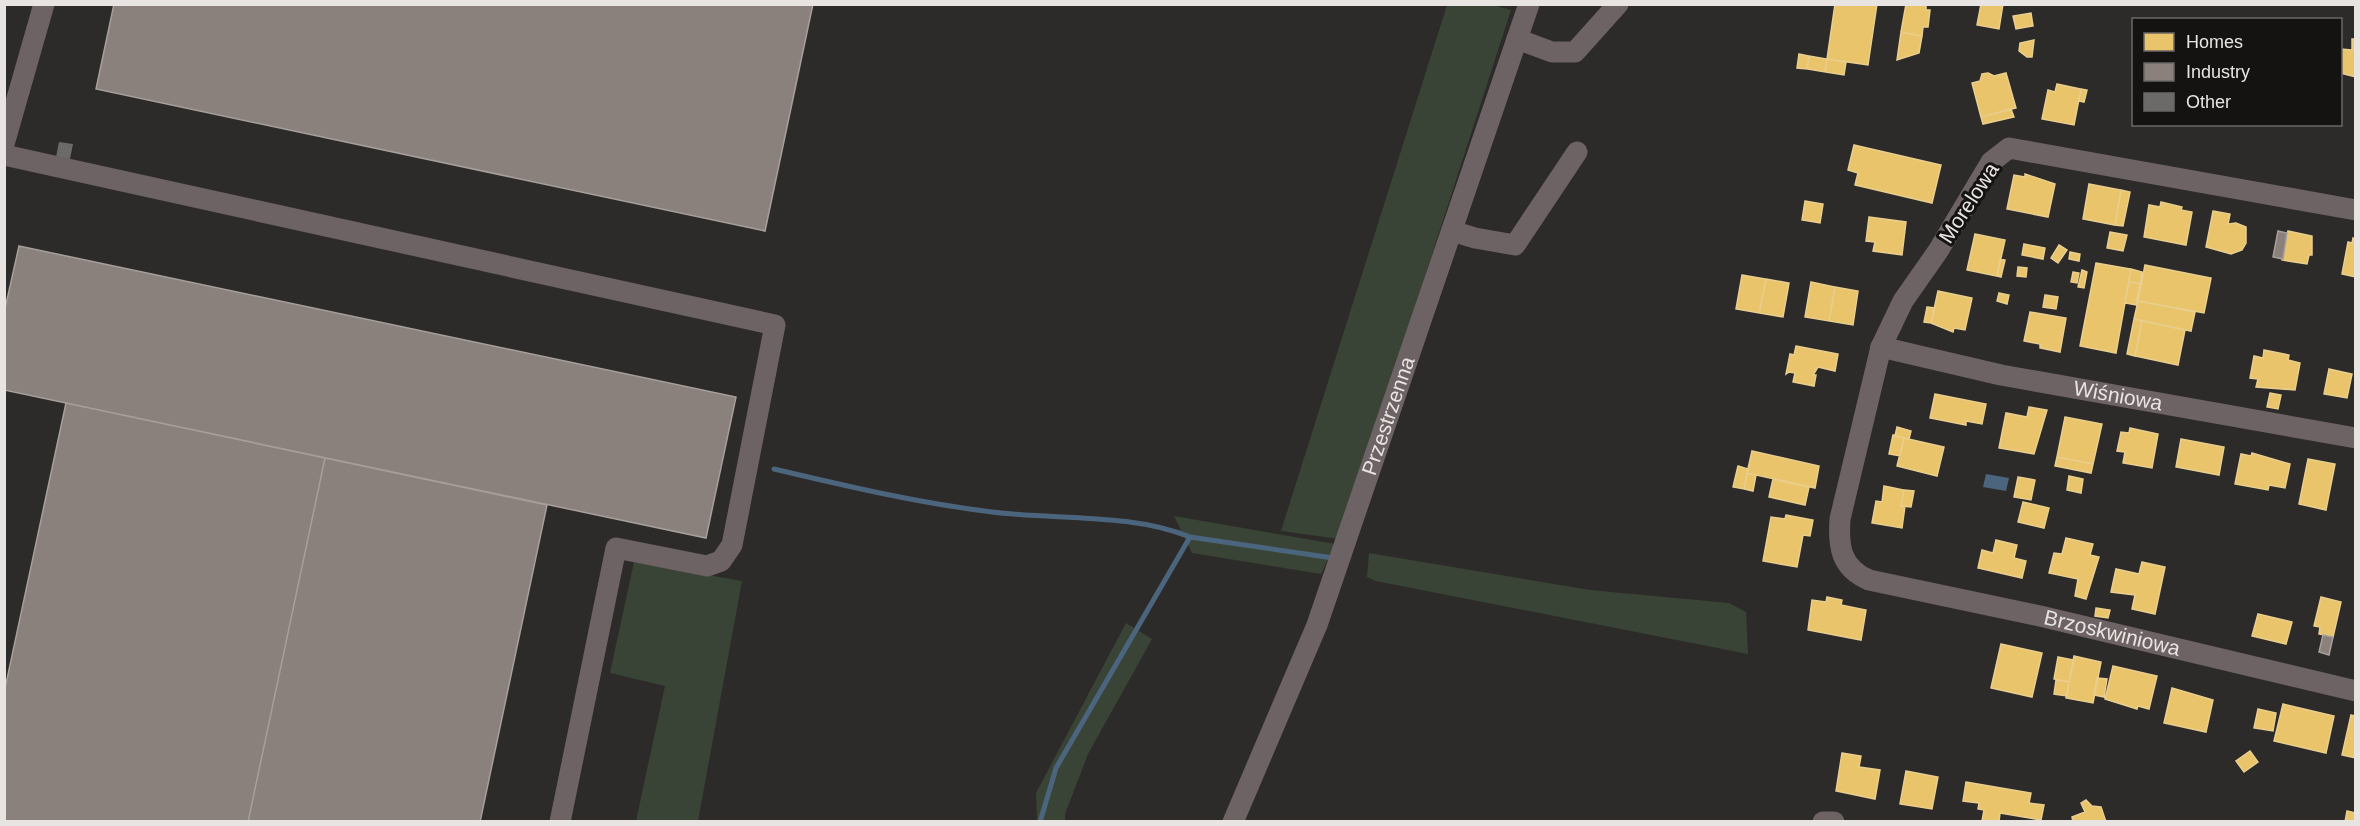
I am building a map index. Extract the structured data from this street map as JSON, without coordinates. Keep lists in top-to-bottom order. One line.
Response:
{"streets":{"street":["Morelowa","Wiśniowa","Przestrzenna","Brzoskwiniowa"]},"crossings":[["Morelowa","Wiśniowa"],["Morelowa","Brzoskwiniowa"]],"legend":["Homes","Industry","Other"]}
